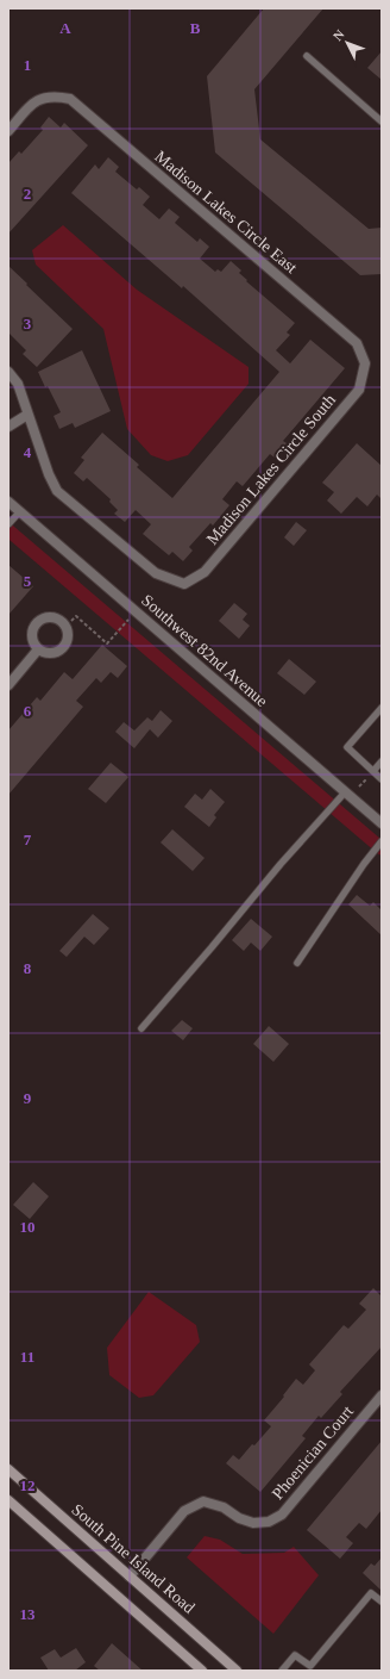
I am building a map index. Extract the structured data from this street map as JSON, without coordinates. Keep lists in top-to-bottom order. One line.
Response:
{"streets":{"main road":["South Pine Island Road"],"street":["Madison Lakes Circle East","Madison Lakes Circle South","Southwest 82nd Avenue","Phoenician Court"]},"crossings":[["Madison Lakes Circle East","Madison Lakes Circle South"],["Phoenician Court","South Pine Island Road"]],"north":"top left","grid":{"columns":["A","B"],"rows":["1","2","3","4","5","6","7","8","9","10","11","12","13"]}}
